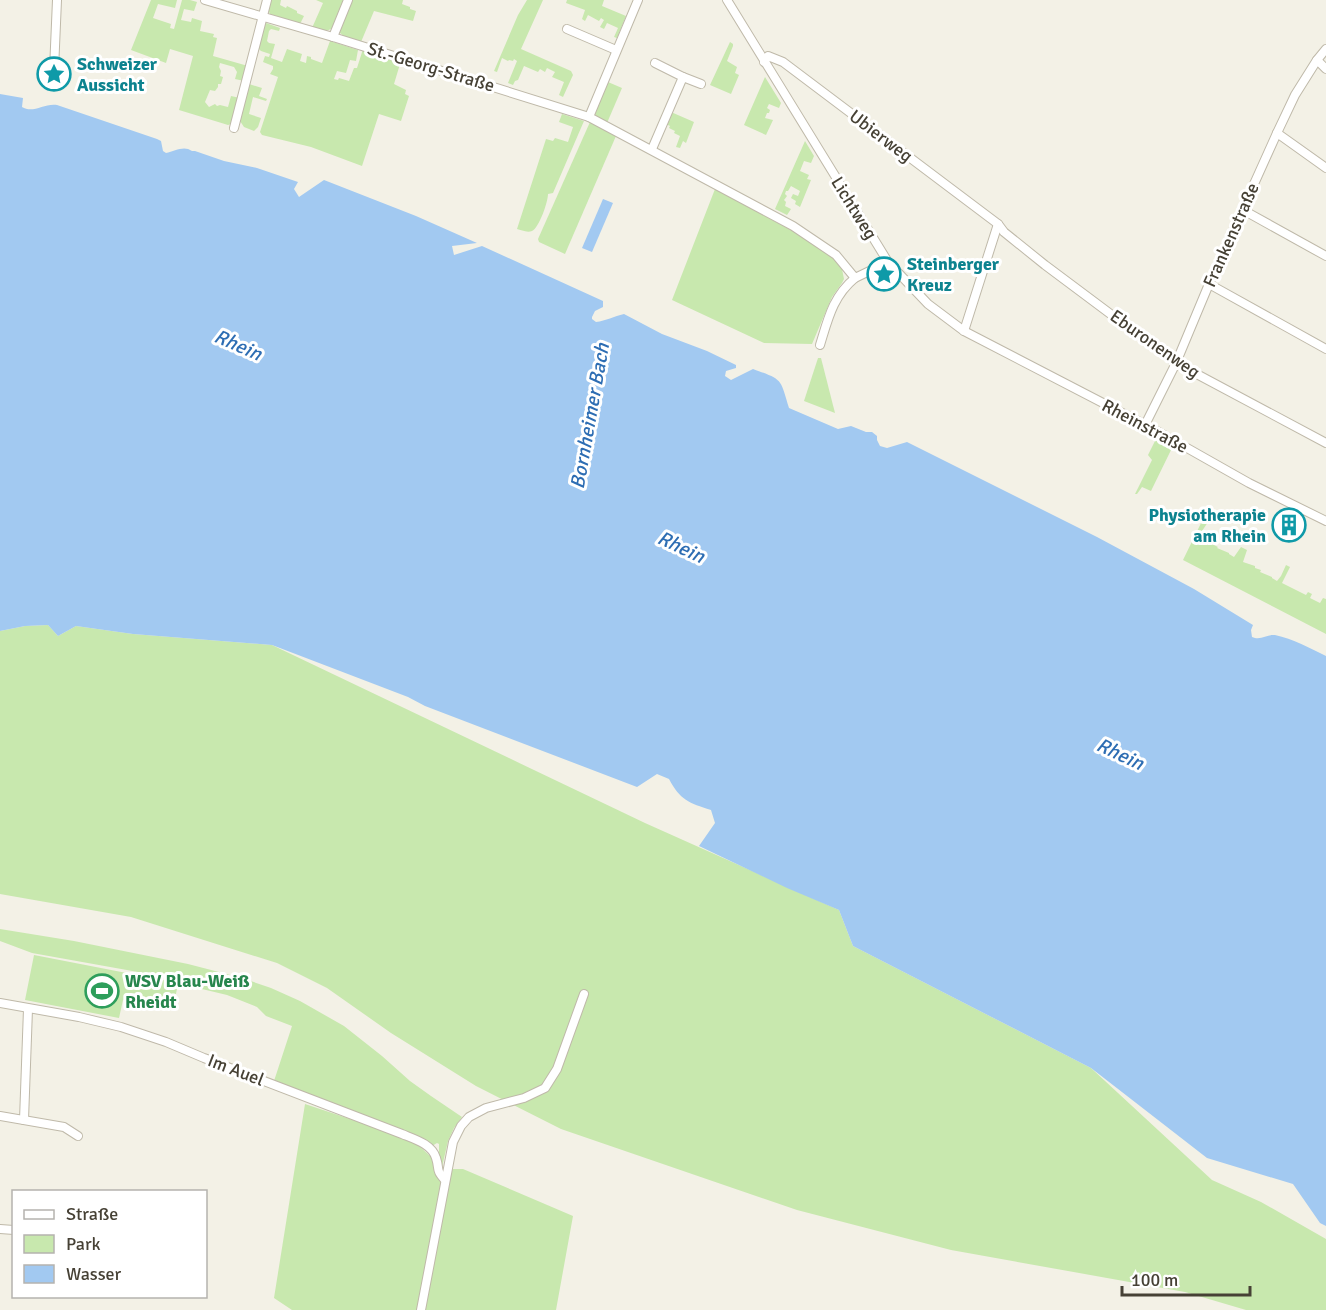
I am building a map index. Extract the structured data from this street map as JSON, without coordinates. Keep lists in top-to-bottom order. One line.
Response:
{"streets":{"street":["St.-Georg-Straße","Ubierweg","Lichtweg","Frankenstraße","Eburonenweg","Rheinstraße","Im Auel"]},"crossings":[["Ubierweg","Lichtweg"],["Ubierweg","Eburonenweg"],["Lichtweg","Rheinstraße"],["Frankenstraße","Eburonenweg"],["Frankenstraße","Rheinstraße"]],"water":["Rhein","Bornheimer Bach"],"places":{"place":["Schweizer Aussicht","Steinberger Kreuz"],"building":["Physiotherapie am Rhein"],"sports":["WSV Blau-Weiß Rheidt"]},"legend":["Straße","Park","Wasser"],"scale_bar":"100 m"}
